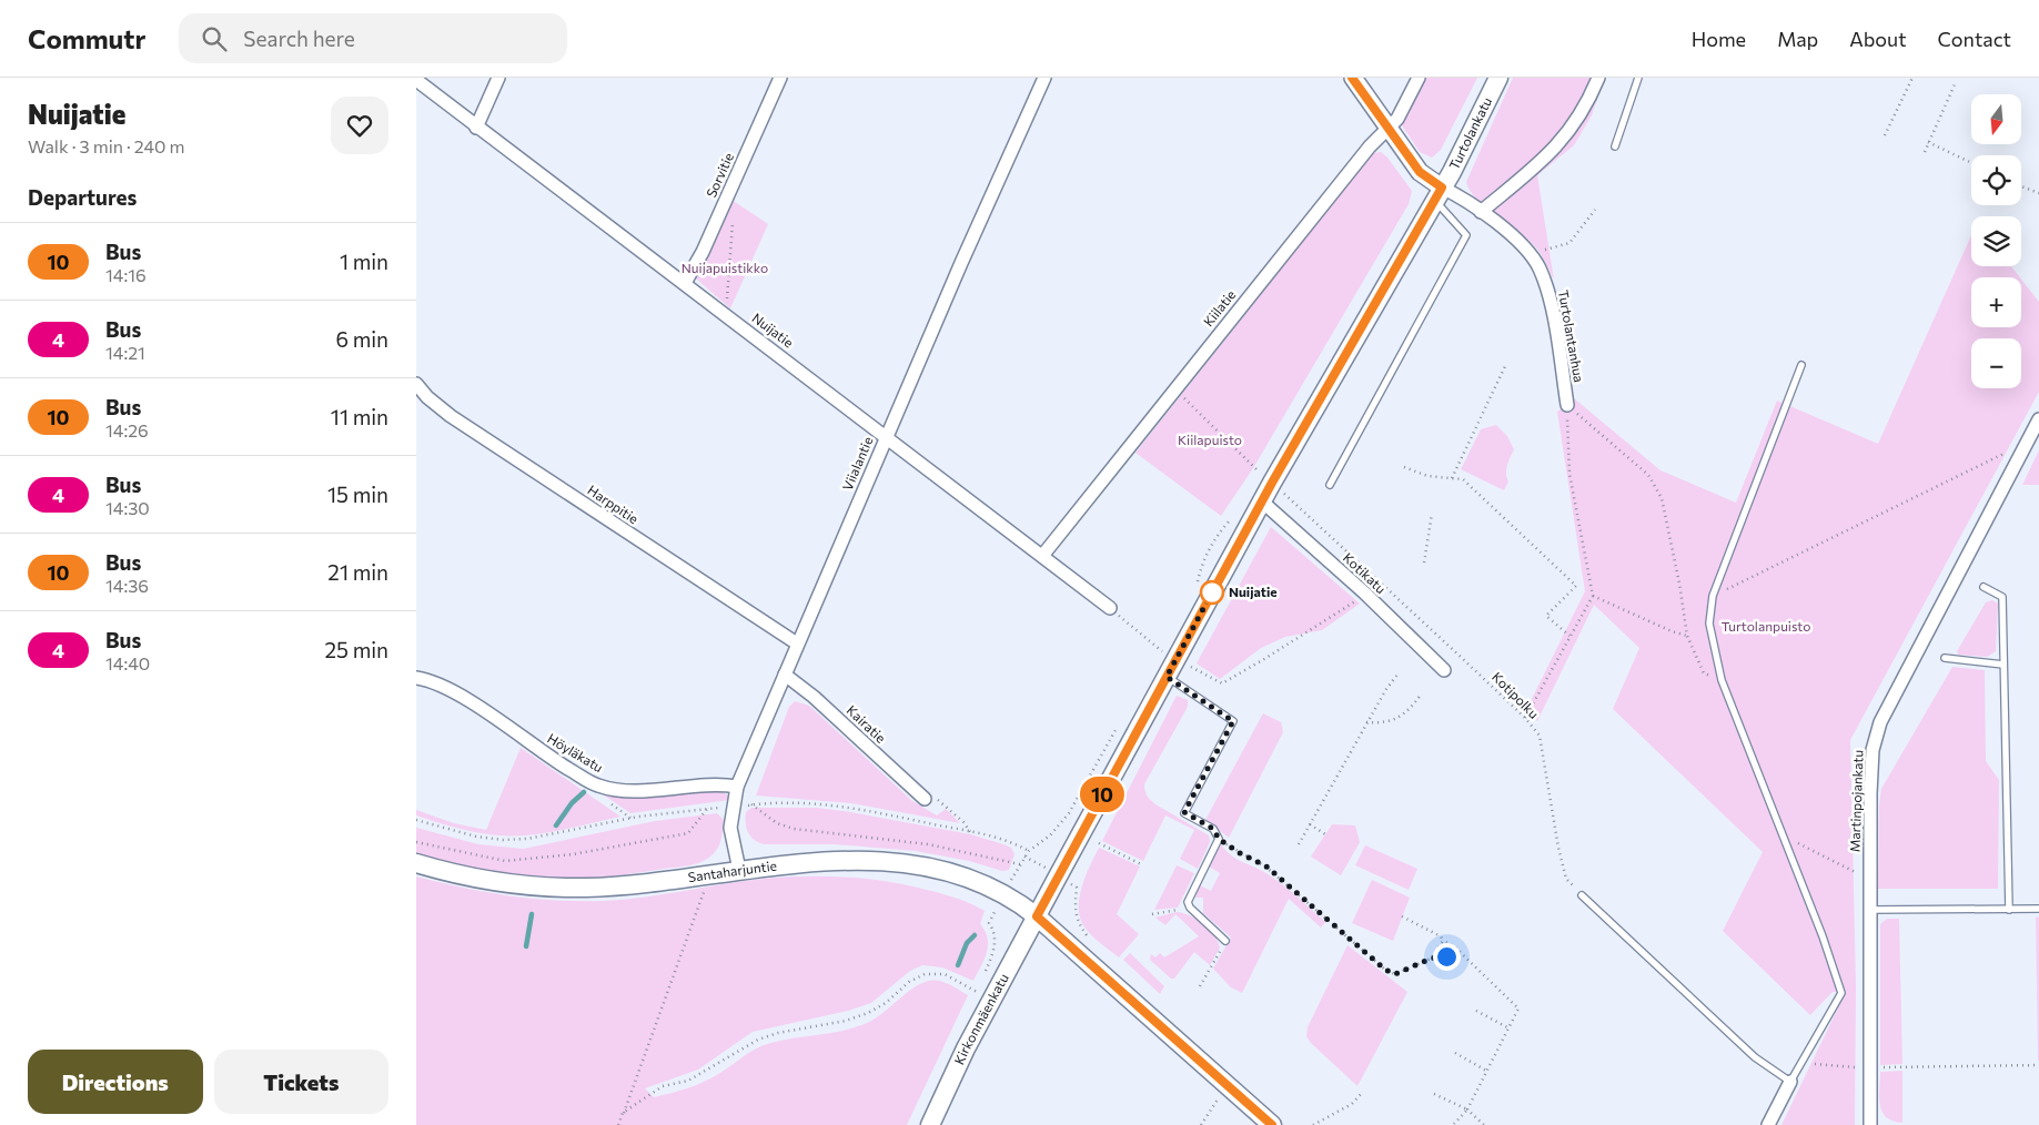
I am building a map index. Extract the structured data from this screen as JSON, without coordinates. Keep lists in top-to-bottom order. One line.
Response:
{"streets":{"main road":["Turtolankatu","Santaharjuntie","Kirkonmäenkatu"],"street":["Sorvitie","Kiilatie","Nuijatie","Turtolantanhua","Viialantie","Harppitie","Kotikatu","Kairatie","Höyläkatu","Martinpojankatu"],"path":["Kotipolku"]},"crossings":[["Turtolankatu","Turtolantanhua"],["Turtolankatu","Kotikatu"],["Turtolankatu","Kotipolku"],["Turtolankatu","Santaharjuntie"],["Turtolankatu","Kirkonmäenkatu"],["Sorvitie","Nuijatie"],["Kiilatie","Nuijatie"],["Kiilatie","Kotipolku"],["Nuijatie","Viialantie"],["Viialantie","Harppitie"],["Viialantie","Kairatie"],["Viialantie","Höyläkatu"],["Viialantie","Santaharjuntie"],["Santaharjuntie","Kirkonmäenkatu"]],"parks":["Nuijapuistikko","Kiilapuisto","Turtolanpuisto"],"places":["Nuijatie"],"lines":["bus line 10"],"north":"bottom","page":{"header":"Commutr","search":"Search here","nav":["Home","Map","About","Contact"],"heading":[["Nuijatie","Walk · 3 min · 240 m"],"Departures"],"on_map":"10","map_buttons":["+","−"],"list":[{"mark":"10","name":"Bus","note":"14:16","value":"1 min"},{"mark":"4","name":"Bus","note":"14:21","value":"6 min"},{"mark":"10","name":"Bus","note":"14:26","value":"11 min"},{"mark":"4","name":"Bus","note":"14:30","value":"15 min"},{"mark":"10","name":"Bus","note":"14:36","value":"21 min"},{"mark":"4","name":"Bus","note":"14:40","value":"25 min"}],"buttons":["Directions","Tickets"]}}
